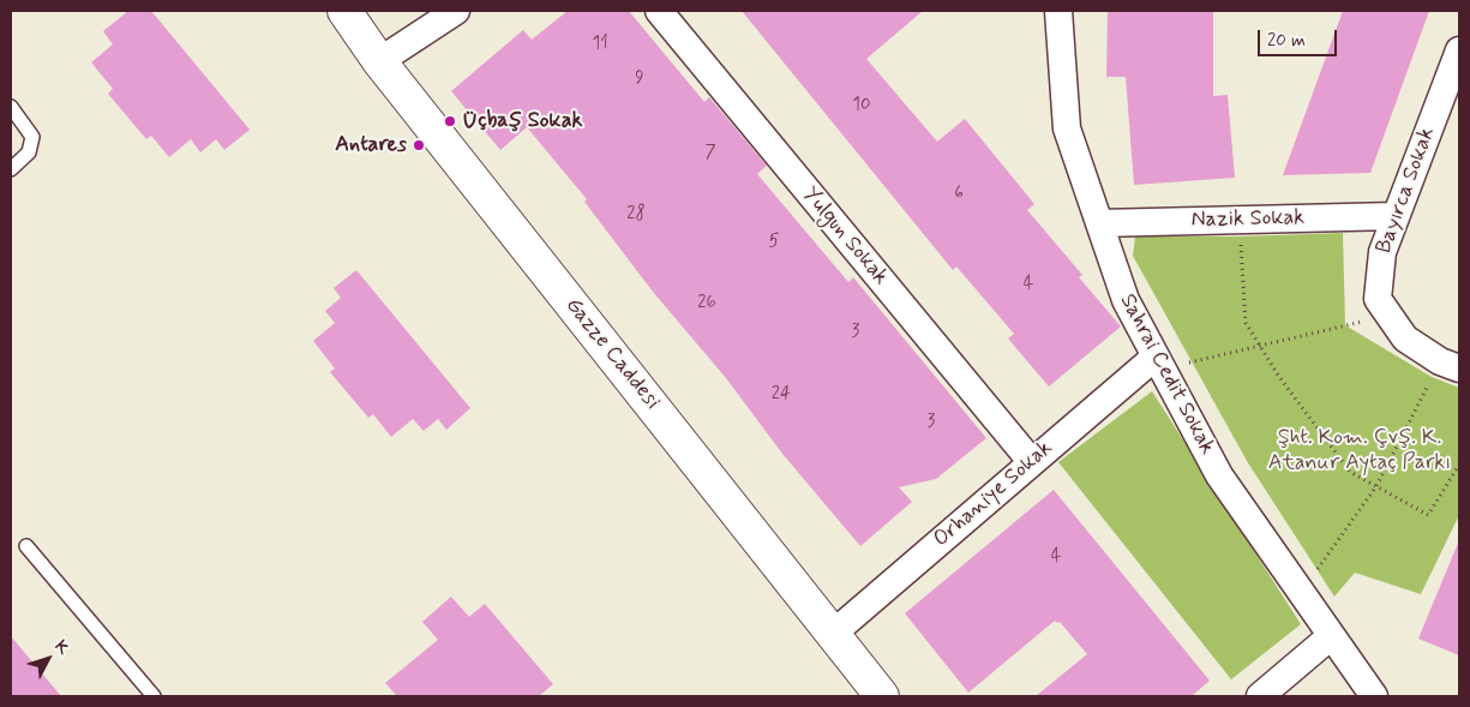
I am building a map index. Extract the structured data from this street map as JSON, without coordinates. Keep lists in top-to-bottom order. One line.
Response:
{"streets":{"main road":["Gazze Caddesi"],"street":["Bayırca Sokak","Nazik Sokak","Yulgun Sokak","Sahrai Cedit Sokak","Orhaniye Sokak"]},"crossings":[["Bayırca Sokak","Nazik Sokak"],["Nazik Sokak","Sahrai Cedit Sokak"],["Yulgun Sokak","Orhaniye Sokak"],["Gazze Caddesi","Orhaniye Sokak"],["Sahrai Cedit Sokak","Orhaniye Sokak"]],"parks":["Şht. Kom. Çvş. K. Atanur Aytaç Parkı"],"places":["Üçbaş Sokak","Antares"],"house_numbers":["11","9","10","7","6","28","5","4","26","3","24","3","4"],"scale_bar":"20 m","north":"top right"}
